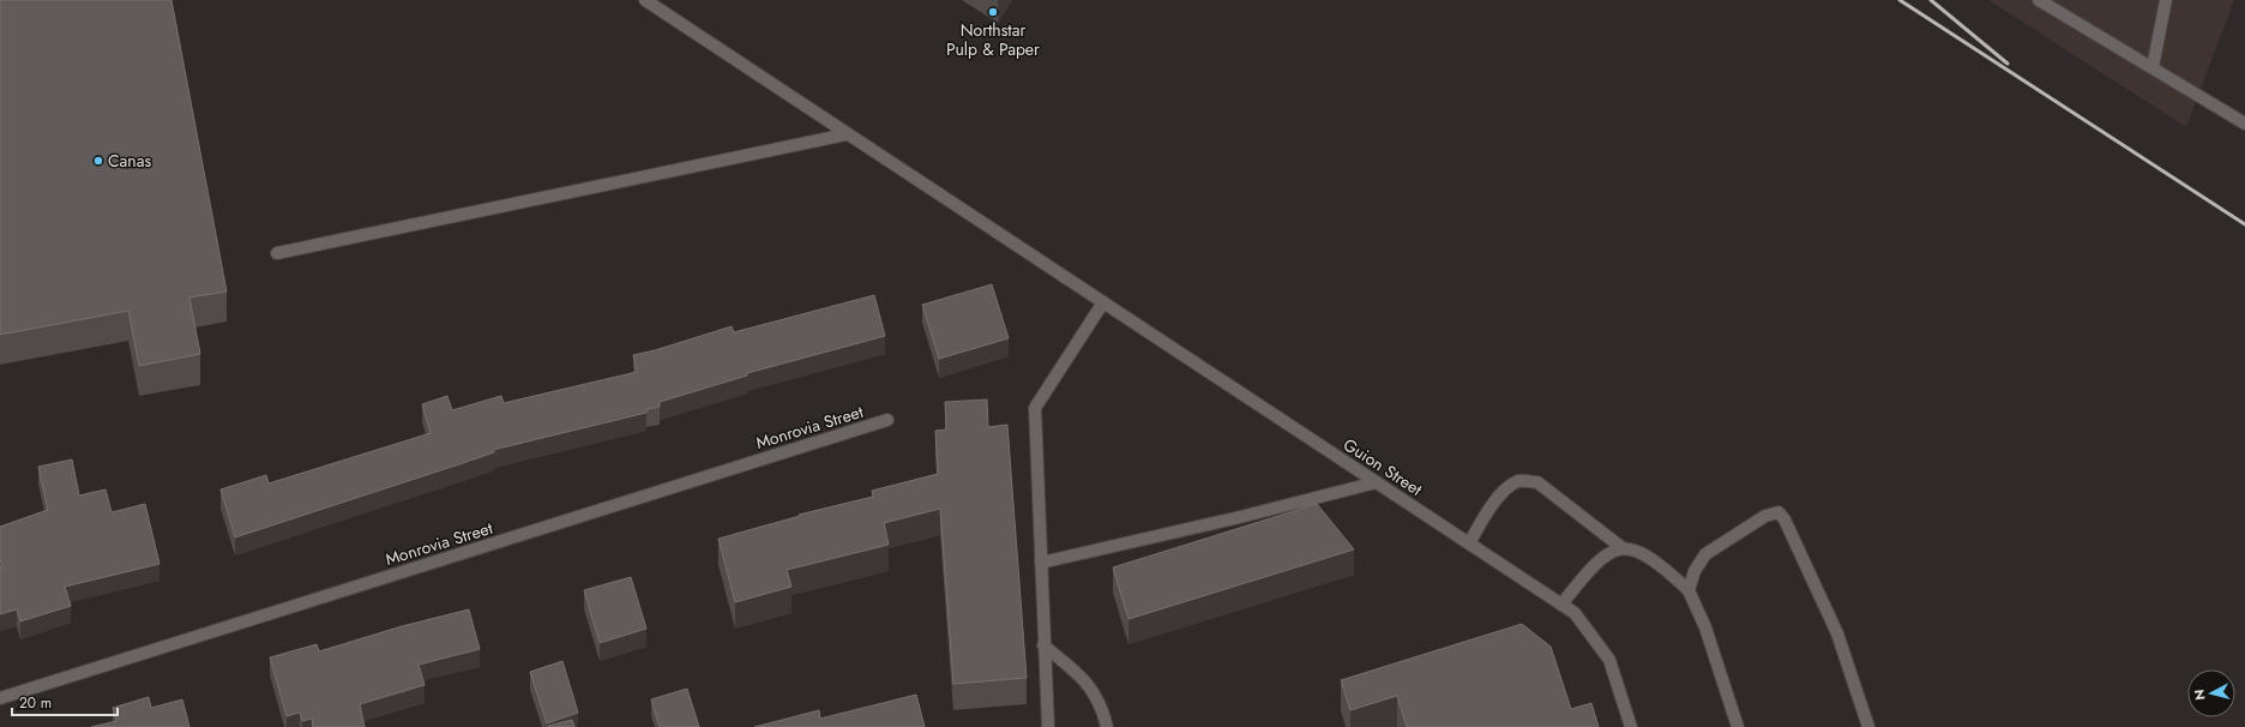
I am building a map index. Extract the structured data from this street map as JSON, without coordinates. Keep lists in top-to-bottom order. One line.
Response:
{"streets":{"street":["Monrovia Street","Guion Street"]},"places":["Northstar Pulp & Paper","Canas"],"scale_bar":"20 m","north":"left"}
